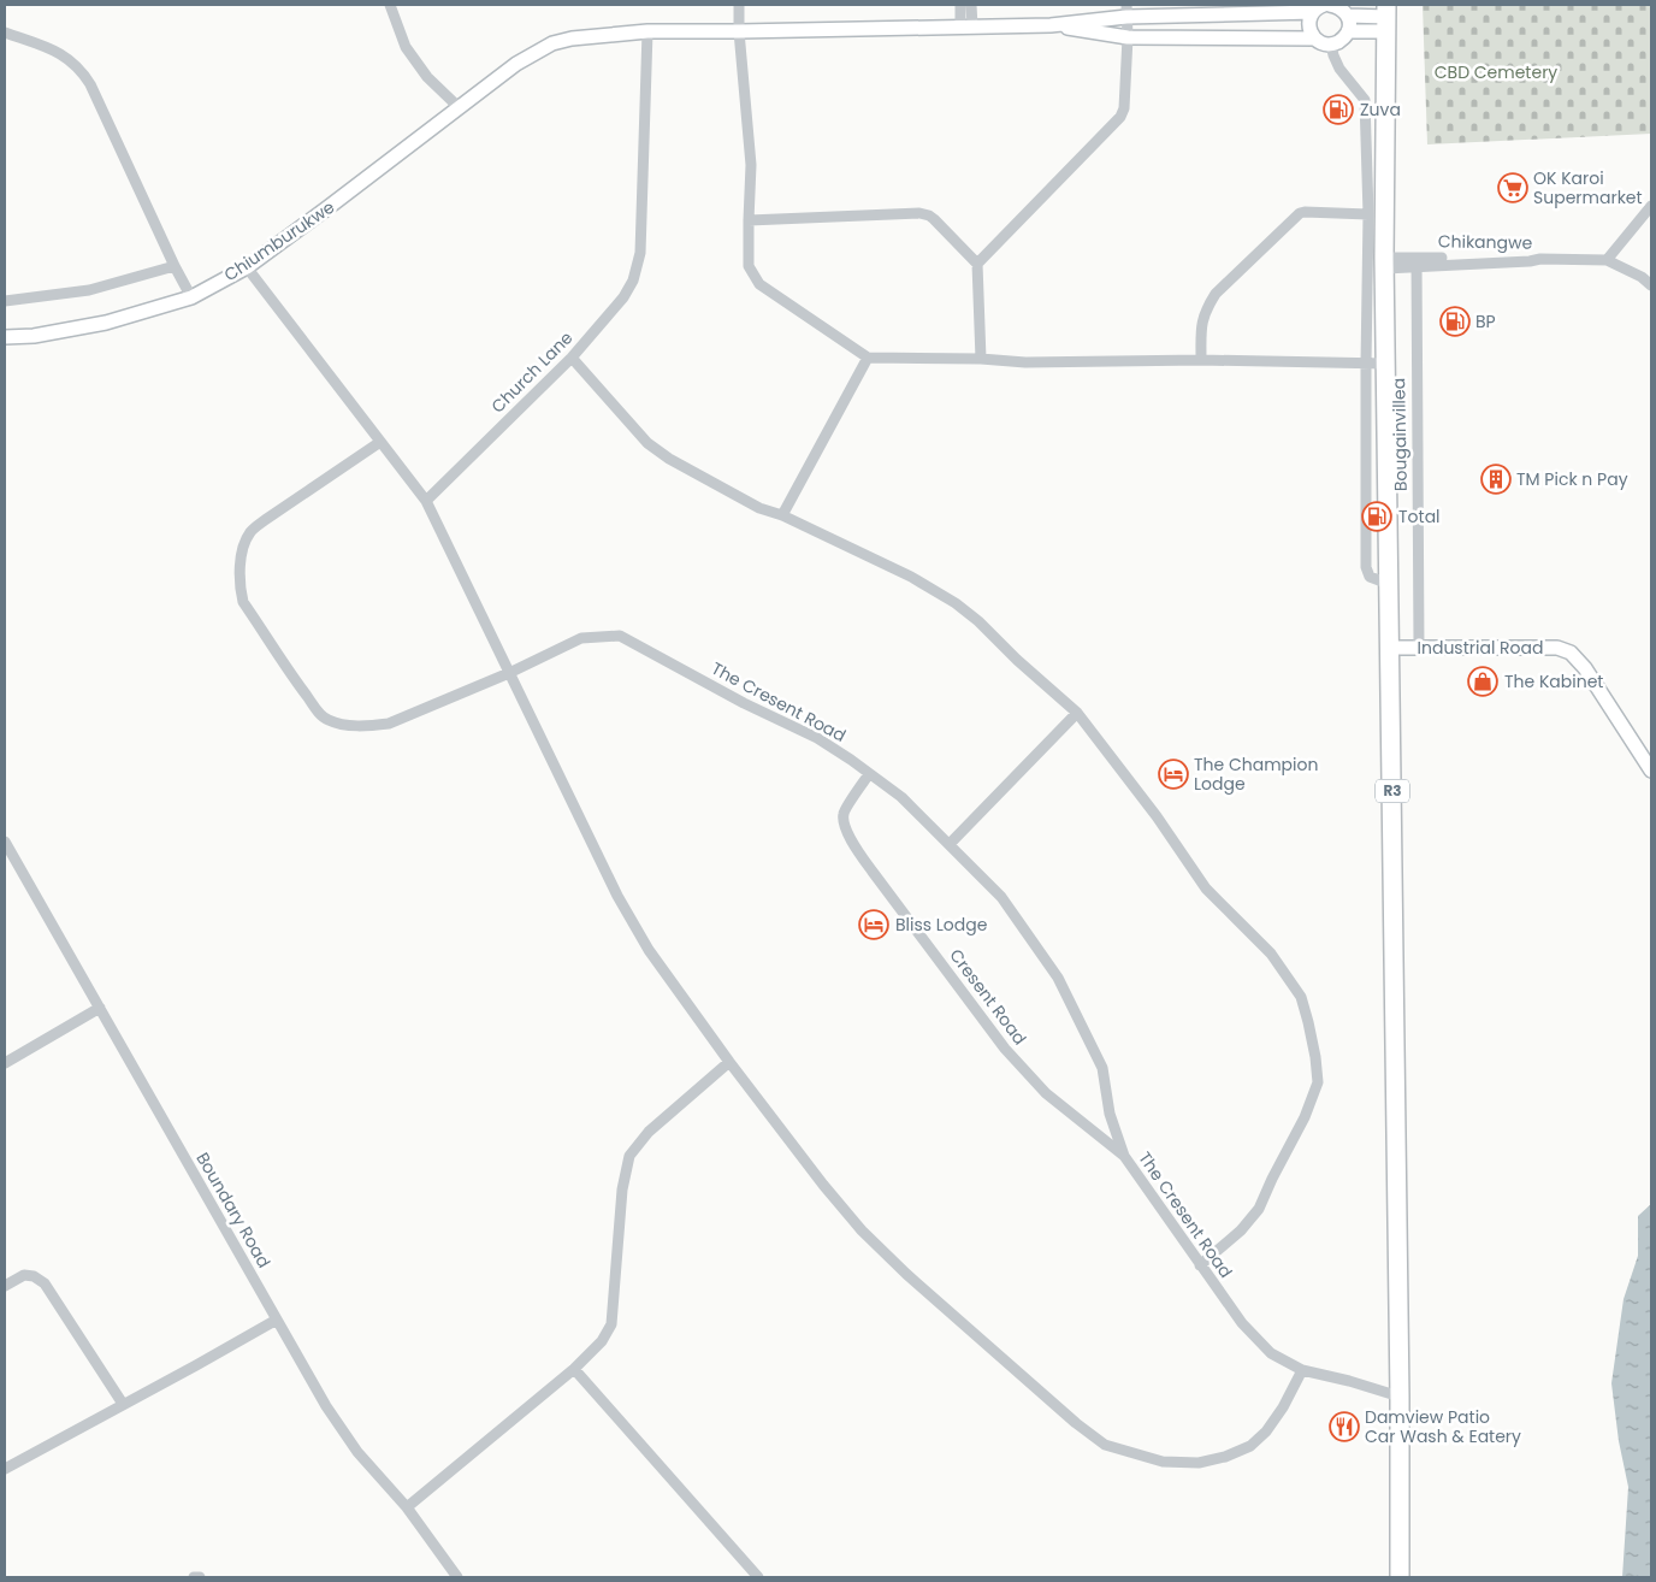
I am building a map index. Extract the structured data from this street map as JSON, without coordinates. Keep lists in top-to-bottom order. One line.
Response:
{"streets":{"highway":["R3"],"street":["Chiumburukwe","Chikangwe","Church Lane","Bougainvillea","Industrial Road","The Cresent Road","Cresent Road","Boundary Road"]},"crossings":[["Chiumburukwe","Church Lane"],["Chikangwe","Bougainvillea"],["Chikangwe","R3"],["Bougainvillea","Industrial Road"],["Industrial Road","R3"],["The Cresent Road","R3"],["The Cresent Road","Cresent Road"]],"parks":["CBD Cemetery"],"places":{"fuel station":["Zuva","BP","Total"],"supermarket":["OK Karoi Supermarket"],"building":["TM Pick n Pay"],"shop":["The Kabinet"],"hotel":["The Champion Lodge","Bliss Lodge"],"restaurant":["Damview Patio Car Wash & Eatery"]}}
